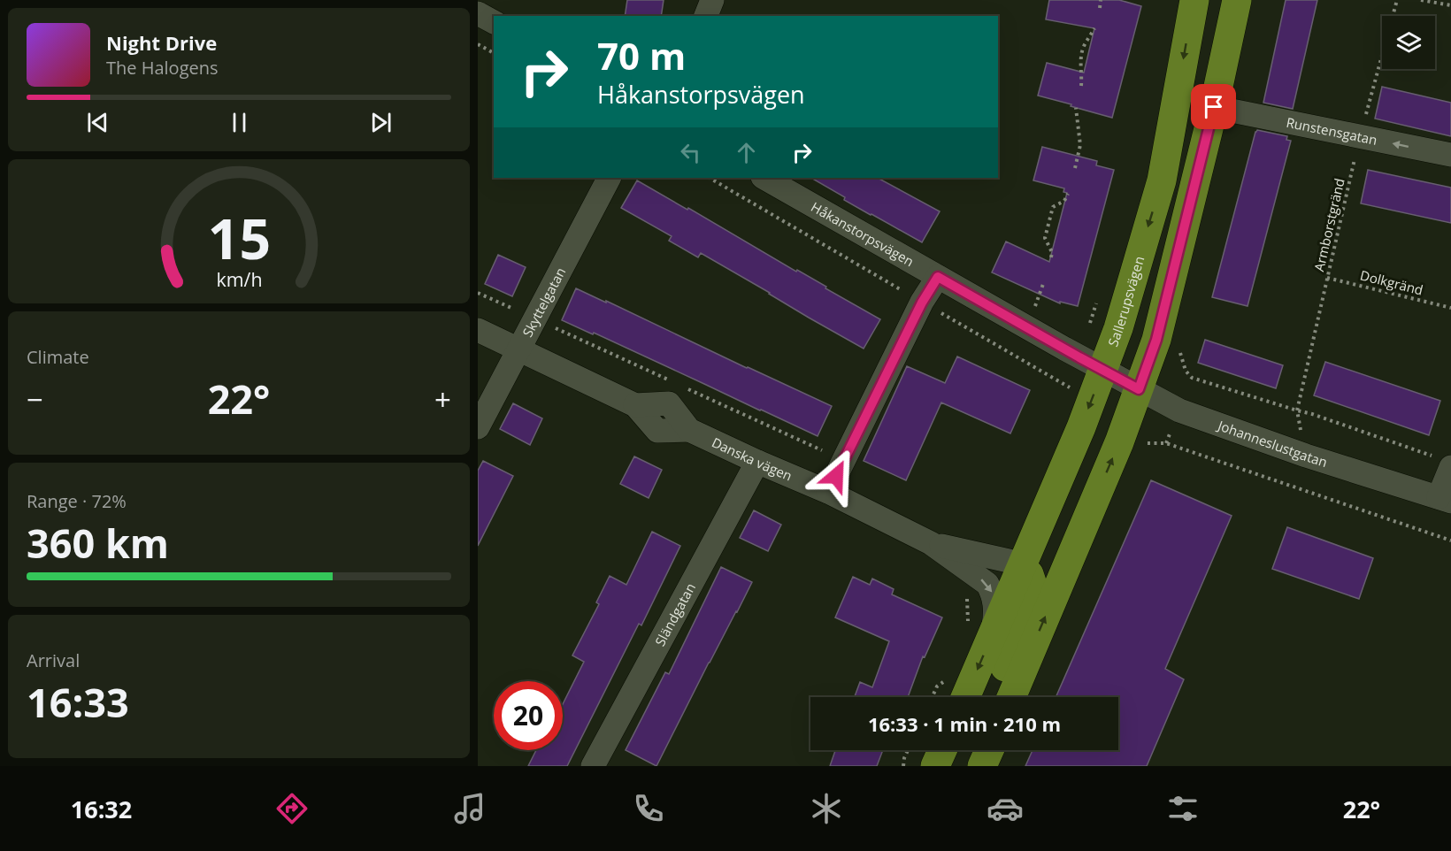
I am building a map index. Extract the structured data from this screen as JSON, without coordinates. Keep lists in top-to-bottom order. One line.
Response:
{"streets":{"main road":["Sallerupsvägen"],"street":["Runstensgatan","Håkanstorpsvägen","Skyttelgatan","Johanneslustgatan","Danska vägen","Sländgatan"],"path":["Armborstgränd","Dolkgränd"]},"crossings":[["Runstensgatan","Armborstgränd"],["Armborstgränd","Dolkgränd"],["Armborstgränd","Johanneslustgatan"],["Håkanstorpsvägen","Sallerupsvägen"],["Håkanstorpsvägen","Johanneslustgatan"],["Sallerupsvägen","Johanneslustgatan"],["Sallerupsvägen","Danska vägen"],["Skyttelgatan","Danska vägen"],["Danska vägen","Sländgatan"]],"one_way":["Runstensgatan"],"page":{"turn":["70 m","Håkanstorpsvägen"],"song":["Night Drive","The Halogens"],"tile":["Climate",["Range · 72%","360 km"],["Arrival","16:33"]],"heat":["−","22°","+"],"limit":"20","trip":"16:33 · 1 min · 210 m","tabs":["16:32","22°"],"gauge":["15","km/h"]}}
